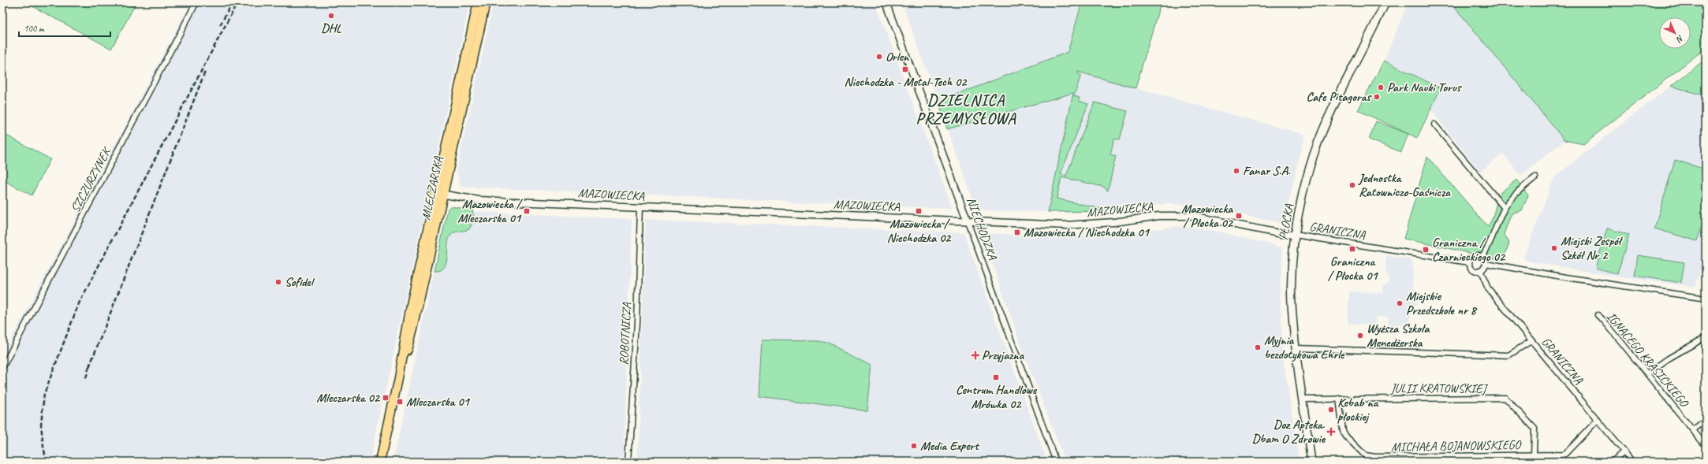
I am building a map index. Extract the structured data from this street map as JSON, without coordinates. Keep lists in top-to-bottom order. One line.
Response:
{"streets":{"main road":["MLECZARSKA","PŁOCKA"],"street":["SZCZURZYNEK","MAZOWIECKA","NIECHODZKA","GRANICZNA","ROBOTNICZA","IGNACEGO KRASICKIEGO","JULII KRATOWSKIEJ","MICHAŁA BOJANOWSKIEGO"]},"crossings":[["MLECZARSKA","MAZOWIECKA"],["MAZOWIECKA","PŁOCKA"],["MAZOWIECKA","NIECHODZKA"],["MAZOWIECKA","GRANICZNA"],["MAZOWIECKA","ROBOTNICZA"],["PŁOCKA","GRANICZNA"],["PŁOCKA","JULII KRATOWSKIEJ"],["GRANICZNA","MICHAŁA BOJANOWSKIEGO"],["JULII KRATOWSKIEJ","MICHAŁA BOJANOWSKIEGO"]],"districts":["DZIELNICA PRZEMYSŁOWA"],"places":{"other":["DHL","Orlen","Park Nauki Torus","Cafe Pitagoras","Fanar S.A.","Jednostka Ratowniczo-Gaśnicza","Miejski Zespół Szkół Nr 2","Sofidel","Miejskie Przedszkole nr 8","Wyższa Szkoła Menedżerska","Myjnia bezdotykowa Ehrle","Kebab na płockiej","Media Expert"],"transit":["Niechodzka - Metal-Tech 02","Mazowiecka / Mleczarska 01","Mazowiecka / Niechodzka 02","Mazowiecka / Płocka 02","Mazowiecka / Niechodzka 01","Graniczna / Płocka 01","Graniczna / Czarnieckiego 02","Centrum Handlowe Mrówka 02","Mleczarska 02","Mleczarska 01"],"health":["Przyjazna","Doz Apteka. Dbam O Zdrowie"]},"scale_bar":"100 m","north":"bottom right"}
